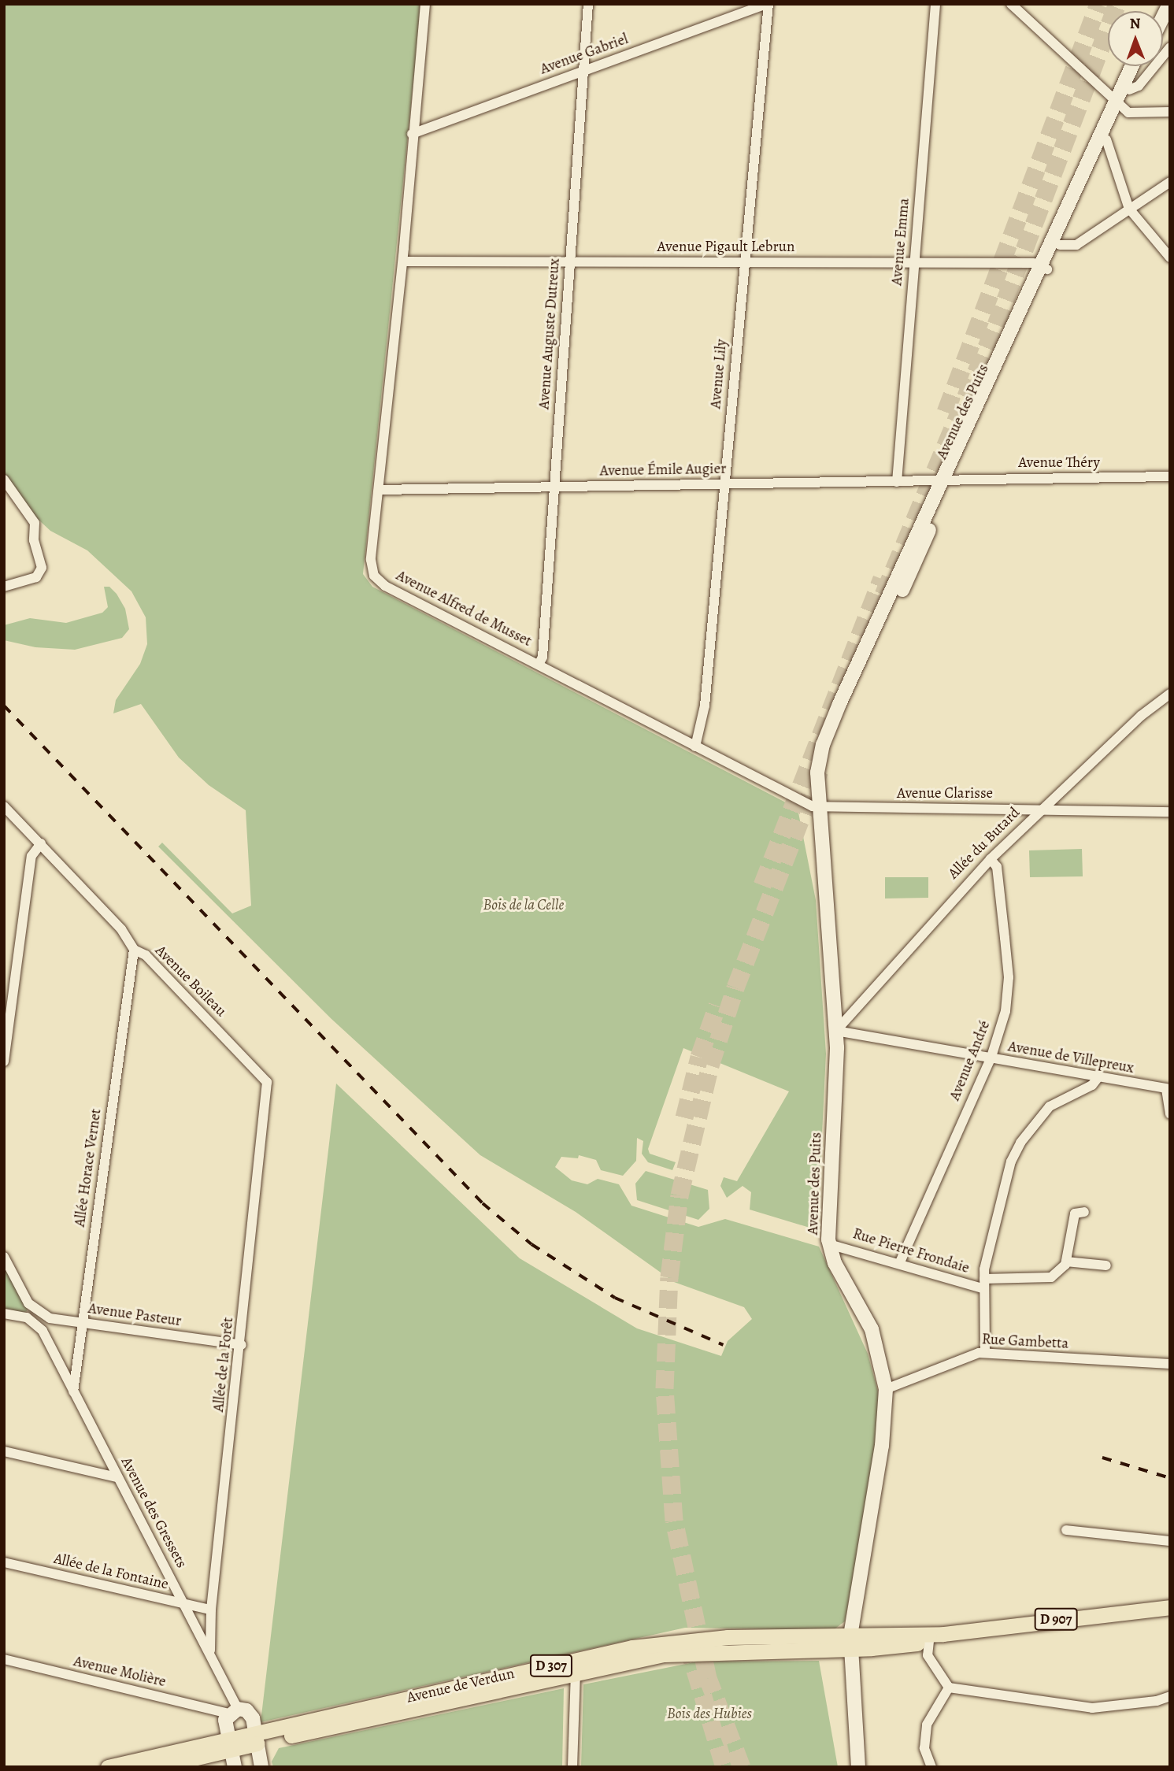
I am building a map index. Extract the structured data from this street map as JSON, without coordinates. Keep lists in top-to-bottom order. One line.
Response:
{"streets":{"main road":["D 907","D 307","Avenue de Verdun"],"street":["Avenue Gabriel","Avenue Emma","Avenue Pigault Lebrun","Avenue Auguste Dutreux","Avenue Lily","Avenue des Puits","Avenue Théry","Avenue Émile Augier","Avenue Alfred de Musset","Avenue Clarisse","Allée du Butard","Avenue Boileau","Avenue de Villepreux","Avenue André","Allée Horace Vernet","Rue Pierre Frondaie","Avenue Pasteur","Rue Gambetta","Allée de la Forêt","Avenue des Gressets","Allée de la Fontaine","Avenue Molière"]},"crossings":[["Avenue Gabriel","Avenue Auguste Dutreux"],["Avenue Gabriel","Avenue Lily"],["Avenue Gabriel","Avenue Alfred de Musset"],["Avenue Emma","Avenue Pigault Lebrun"],["Avenue Emma","Avenue Émile Augier"],["Avenue Pigault Lebrun","Avenue Auguste Dutreux"],["Avenue Pigault Lebrun","Avenue Lily"],["Avenue Pigault Lebrun","Avenue des Puits"],["Avenue Pigault Lebrun","Avenue Alfred de Musset"],["Avenue Auguste Dutreux","Avenue Émile Augier"],["Avenue Auguste Dutreux","Avenue Alfred de Musset"],["Avenue Lily","Avenue Émile Augier"],["Avenue Lily","Avenue Alfred de Musset"],["Avenue des Puits","Avenue Théry"],["Avenue des Puits","Avenue Émile Augier"],["Avenue des Puits","Avenue Alfred de Musset"],["Avenue des Puits","Avenue Clarisse"],["Avenue des Puits","Allée du Butard"],["Avenue des Puits","Avenue de Villepreux"],["Avenue des Puits","Rue Pierre Frondaie"],["Avenue des Puits","Rue Gambetta"],["Avenue des Puits","D 907"],["Avenue des Puits","Avenue de Verdun"],["Avenue Théry","Avenue Émile Augier"],["Avenue Émile Augier","Avenue Alfred de Musset"],["Avenue Alfred de Musset","Avenue Clarisse"],["Avenue Clarisse","Allée du Butard"],["Allée du Butard","Avenue de Villepreux"],["Allée du Butard","Avenue André"],["Avenue Boileau","Allée Horace Vernet"],["Avenue Boileau","Allée de la Forêt"],["Avenue de Villepreux","Avenue André"],["Avenue André","Rue Pierre Frondaie"],["Allée Horace Vernet","Avenue Pasteur"],["Allée Horace Vernet","Avenue des Gressets"],["Avenue Pasteur","Allée de la Forêt"],["Allée de la Forêt","Avenue des Gressets"],["Allée de la Forêt","Allée de la Fontaine"],["Avenue des Gressets","Allée de la Fontaine"],["Avenue des Gressets","Avenue Molière"],["D 907","Avenue de Verdun"]],"parks":["Bois de la Celle","Bois des Hubies"],"north":"top"}
